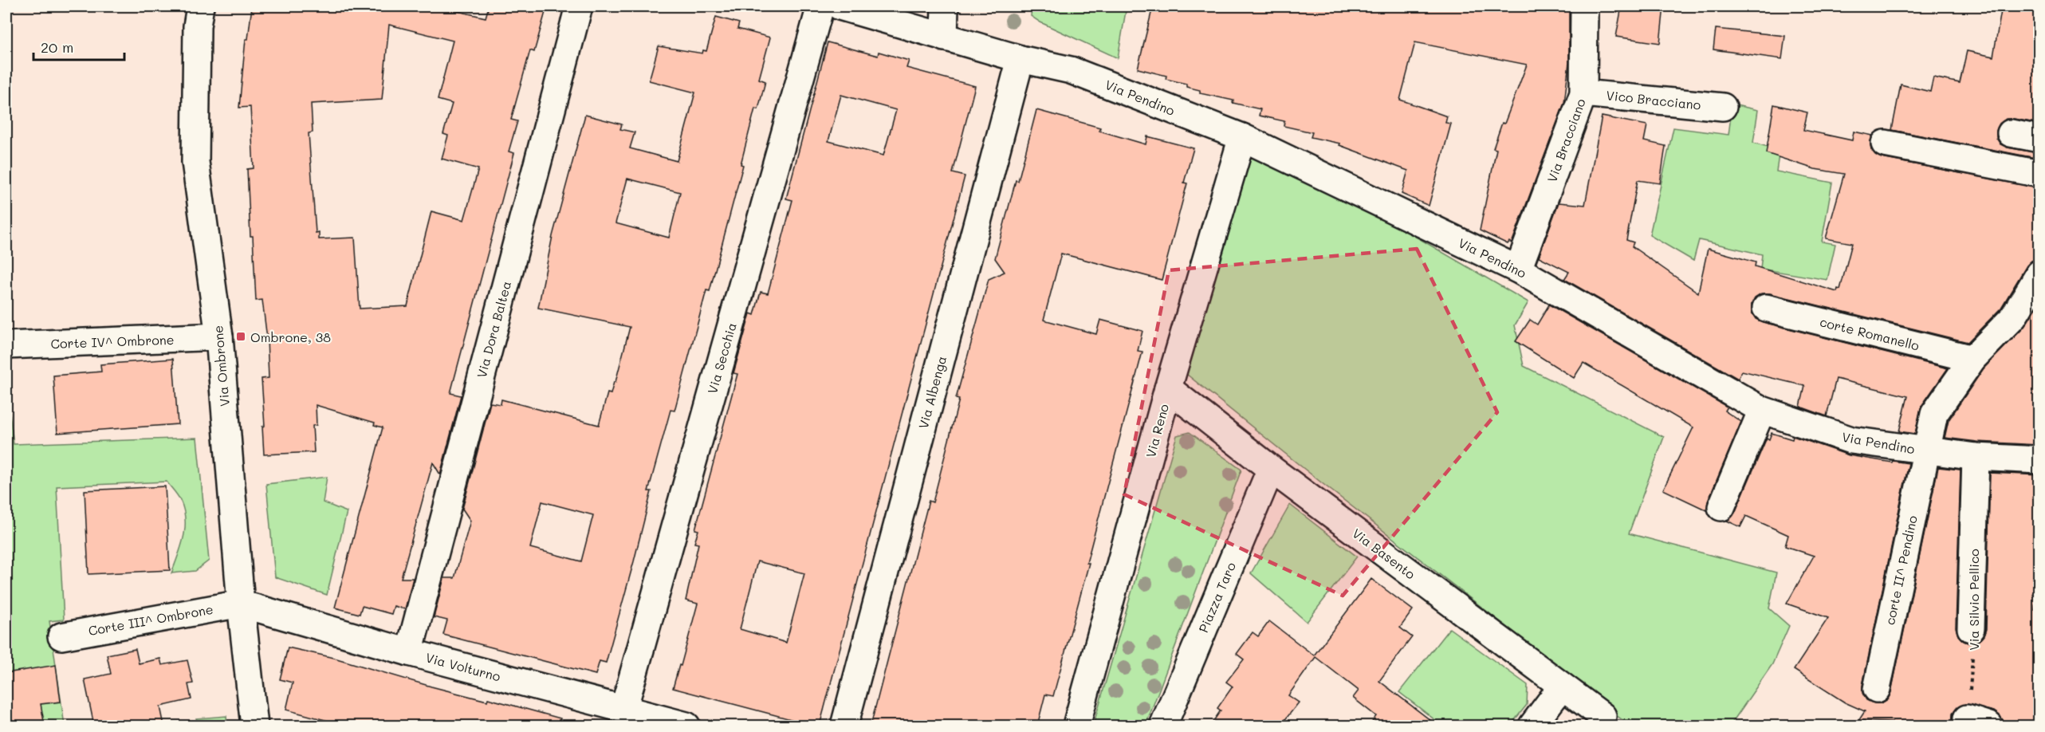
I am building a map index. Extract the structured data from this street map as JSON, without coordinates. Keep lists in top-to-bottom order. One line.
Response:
{"streets":{"street":["Via Pendino","Vico Bracciano","Via Bracciano","Via Dora Baltea","corte Romanello","Corte IV^ Ombrone","Via Secchia","Via Ombrone","Via Albenga","Via Reno","Via Basento","corte II^ Pendino","Piazza Taro","Via Silvio Pellico","Corte III^ Ombrone","Via Volturno"]},"crossings":[["Via Pendino","Via Bracciano"],["Via Pendino","Via Albenga"],["Via Pendino","Via Reno"],["Via Pendino","corte II^ Pendino"],["Via Pendino","Via Silvio Pellico"],["Vico Bracciano","Via Bracciano"],["Via Dora Baltea","Via Volturno"],["corte Romanello","corte II^ Pendino"],["Corte IV^ Ombrone","Via Ombrone"],["Via Secchia","Via Volturno"],["Via Ombrone","Corte III^ Ombrone"],["Via Ombrone","Via Volturno"],["Via Reno","Via Basento"],["Via Basento","Piazza Taro"],["Corte III^ Ombrone","Via Volturno"]],"places":{"transit":["Ombrone, 38"]},"scale_bar":"20 m"}
